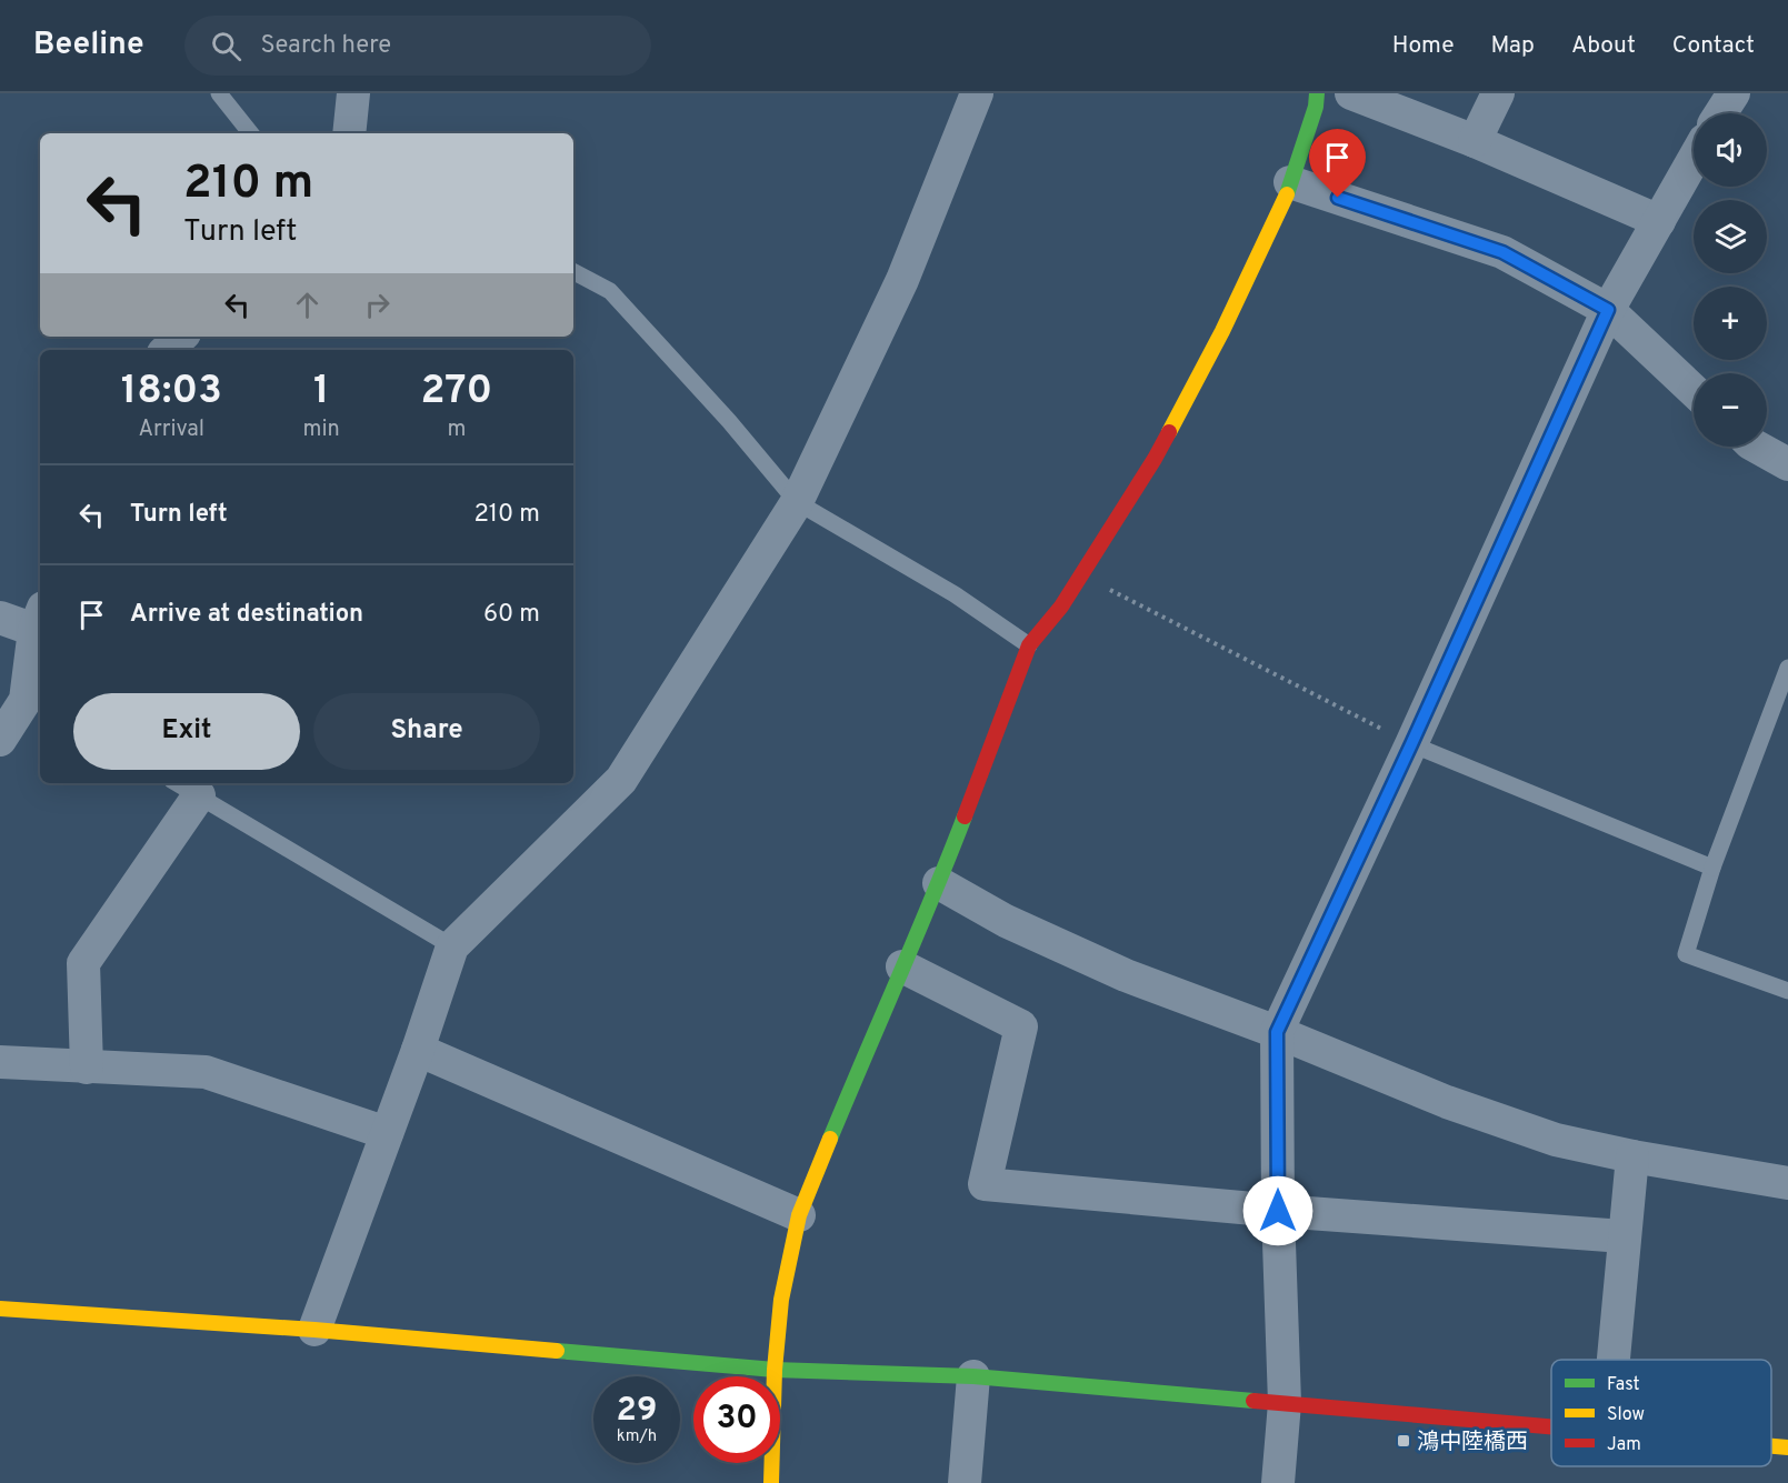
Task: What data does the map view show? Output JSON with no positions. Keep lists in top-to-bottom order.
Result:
{
  "places": {
    "transit": ["鴻中陸橋西"]
  },
  "legend": ["Fast", "Slow", "Jam"],
  "page": {
    "header": "Beeline",
    "search": "Search here",
    "nav": [
      "Home",
      "Map",
      "About",
      "Contact"
    ],
    "map_buttons": ["+", "−"],
    "turn": ["210 m", "Turn left"],
    "eta": [
      "18:03",
      "Arrival",
      "1",
      "min",
      "270",
      "m"
    ],
    "list": [
      {
        "name": "Turn left",
        "value": "210 m"
      },
      {
        "name": "Arrive at destination",
        "value": "60 m"
      }
    ],
    "buttons": ["Exit", "Share"],
    "speed": "29 km/h",
    "limit": "30"
  }
}
